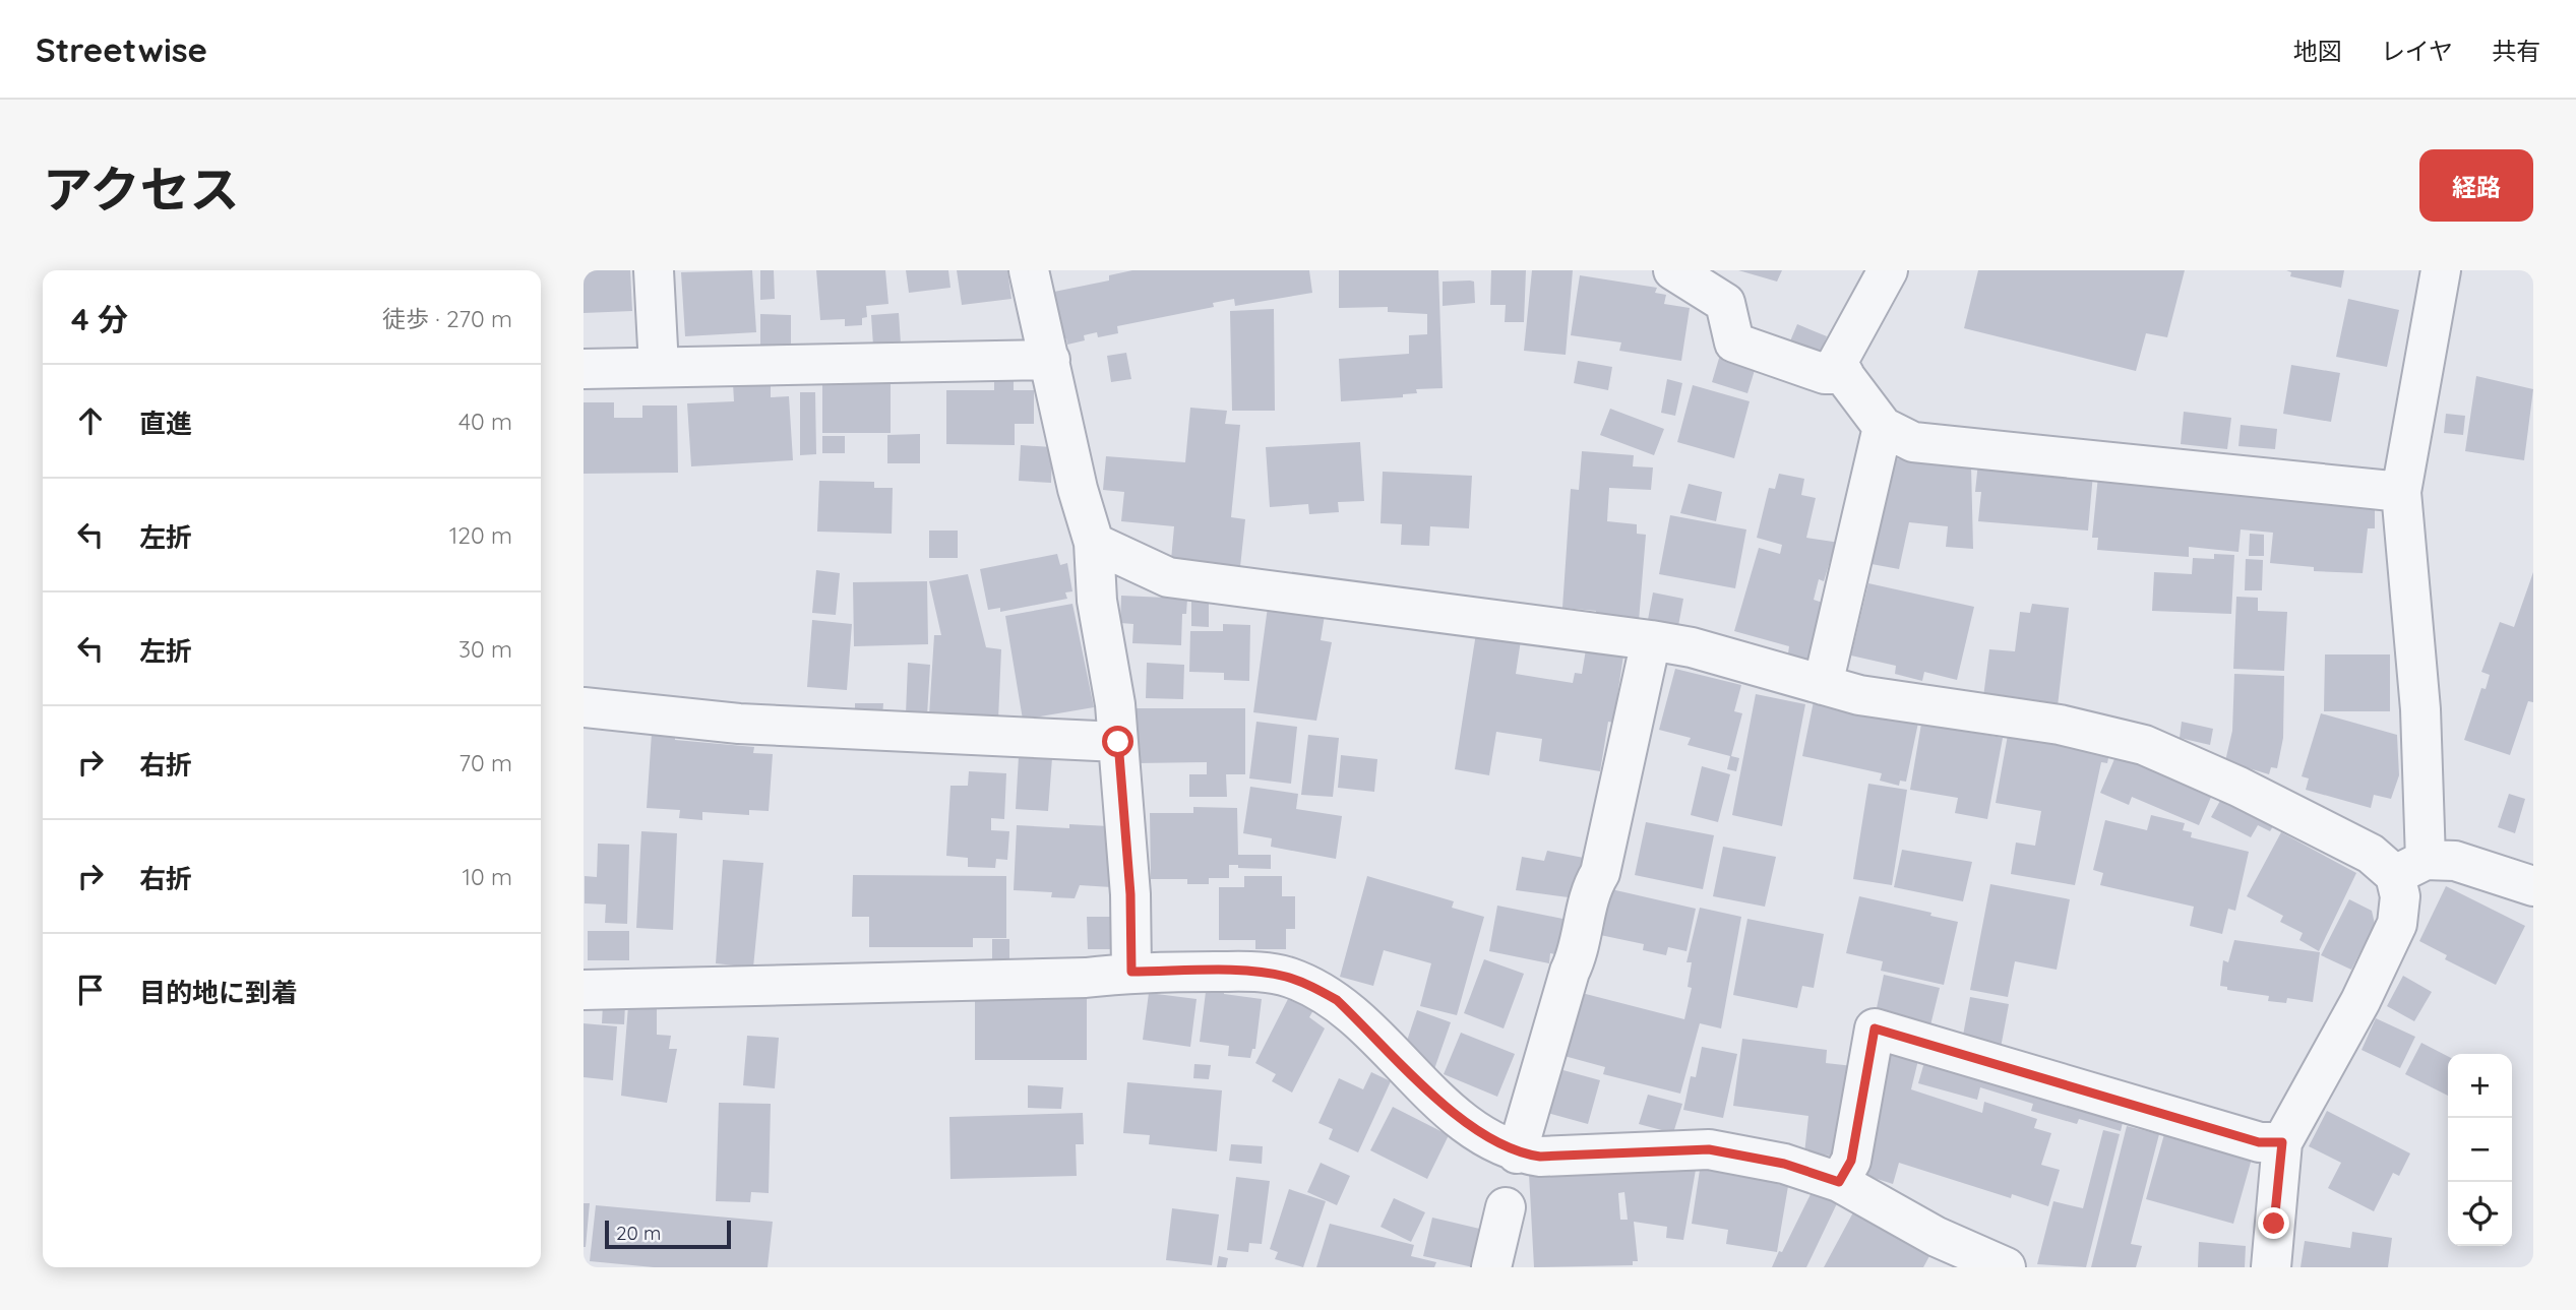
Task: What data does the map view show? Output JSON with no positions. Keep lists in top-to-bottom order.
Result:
{
  "scale_bar": "20 m",
  "page": {
    "header": "Streetwise",
    "nav": ["地図", "レイヤ", "共有"],
    "title": "アクセス",
    "buttons": "経路",
    "heading": ["4 分", "徒歩 · 270 m"],
    "list": [
      ["直進", "40 m"],
      ["左折", "120 m"],
      ["左折", "30 m"],
      ["右折", "70 m"],
      ["右折", "10 m"],
      "目的地に到着"
    ],
    "map_buttons": ["+", "−"],
    "scale": "20 m"
  }
}
